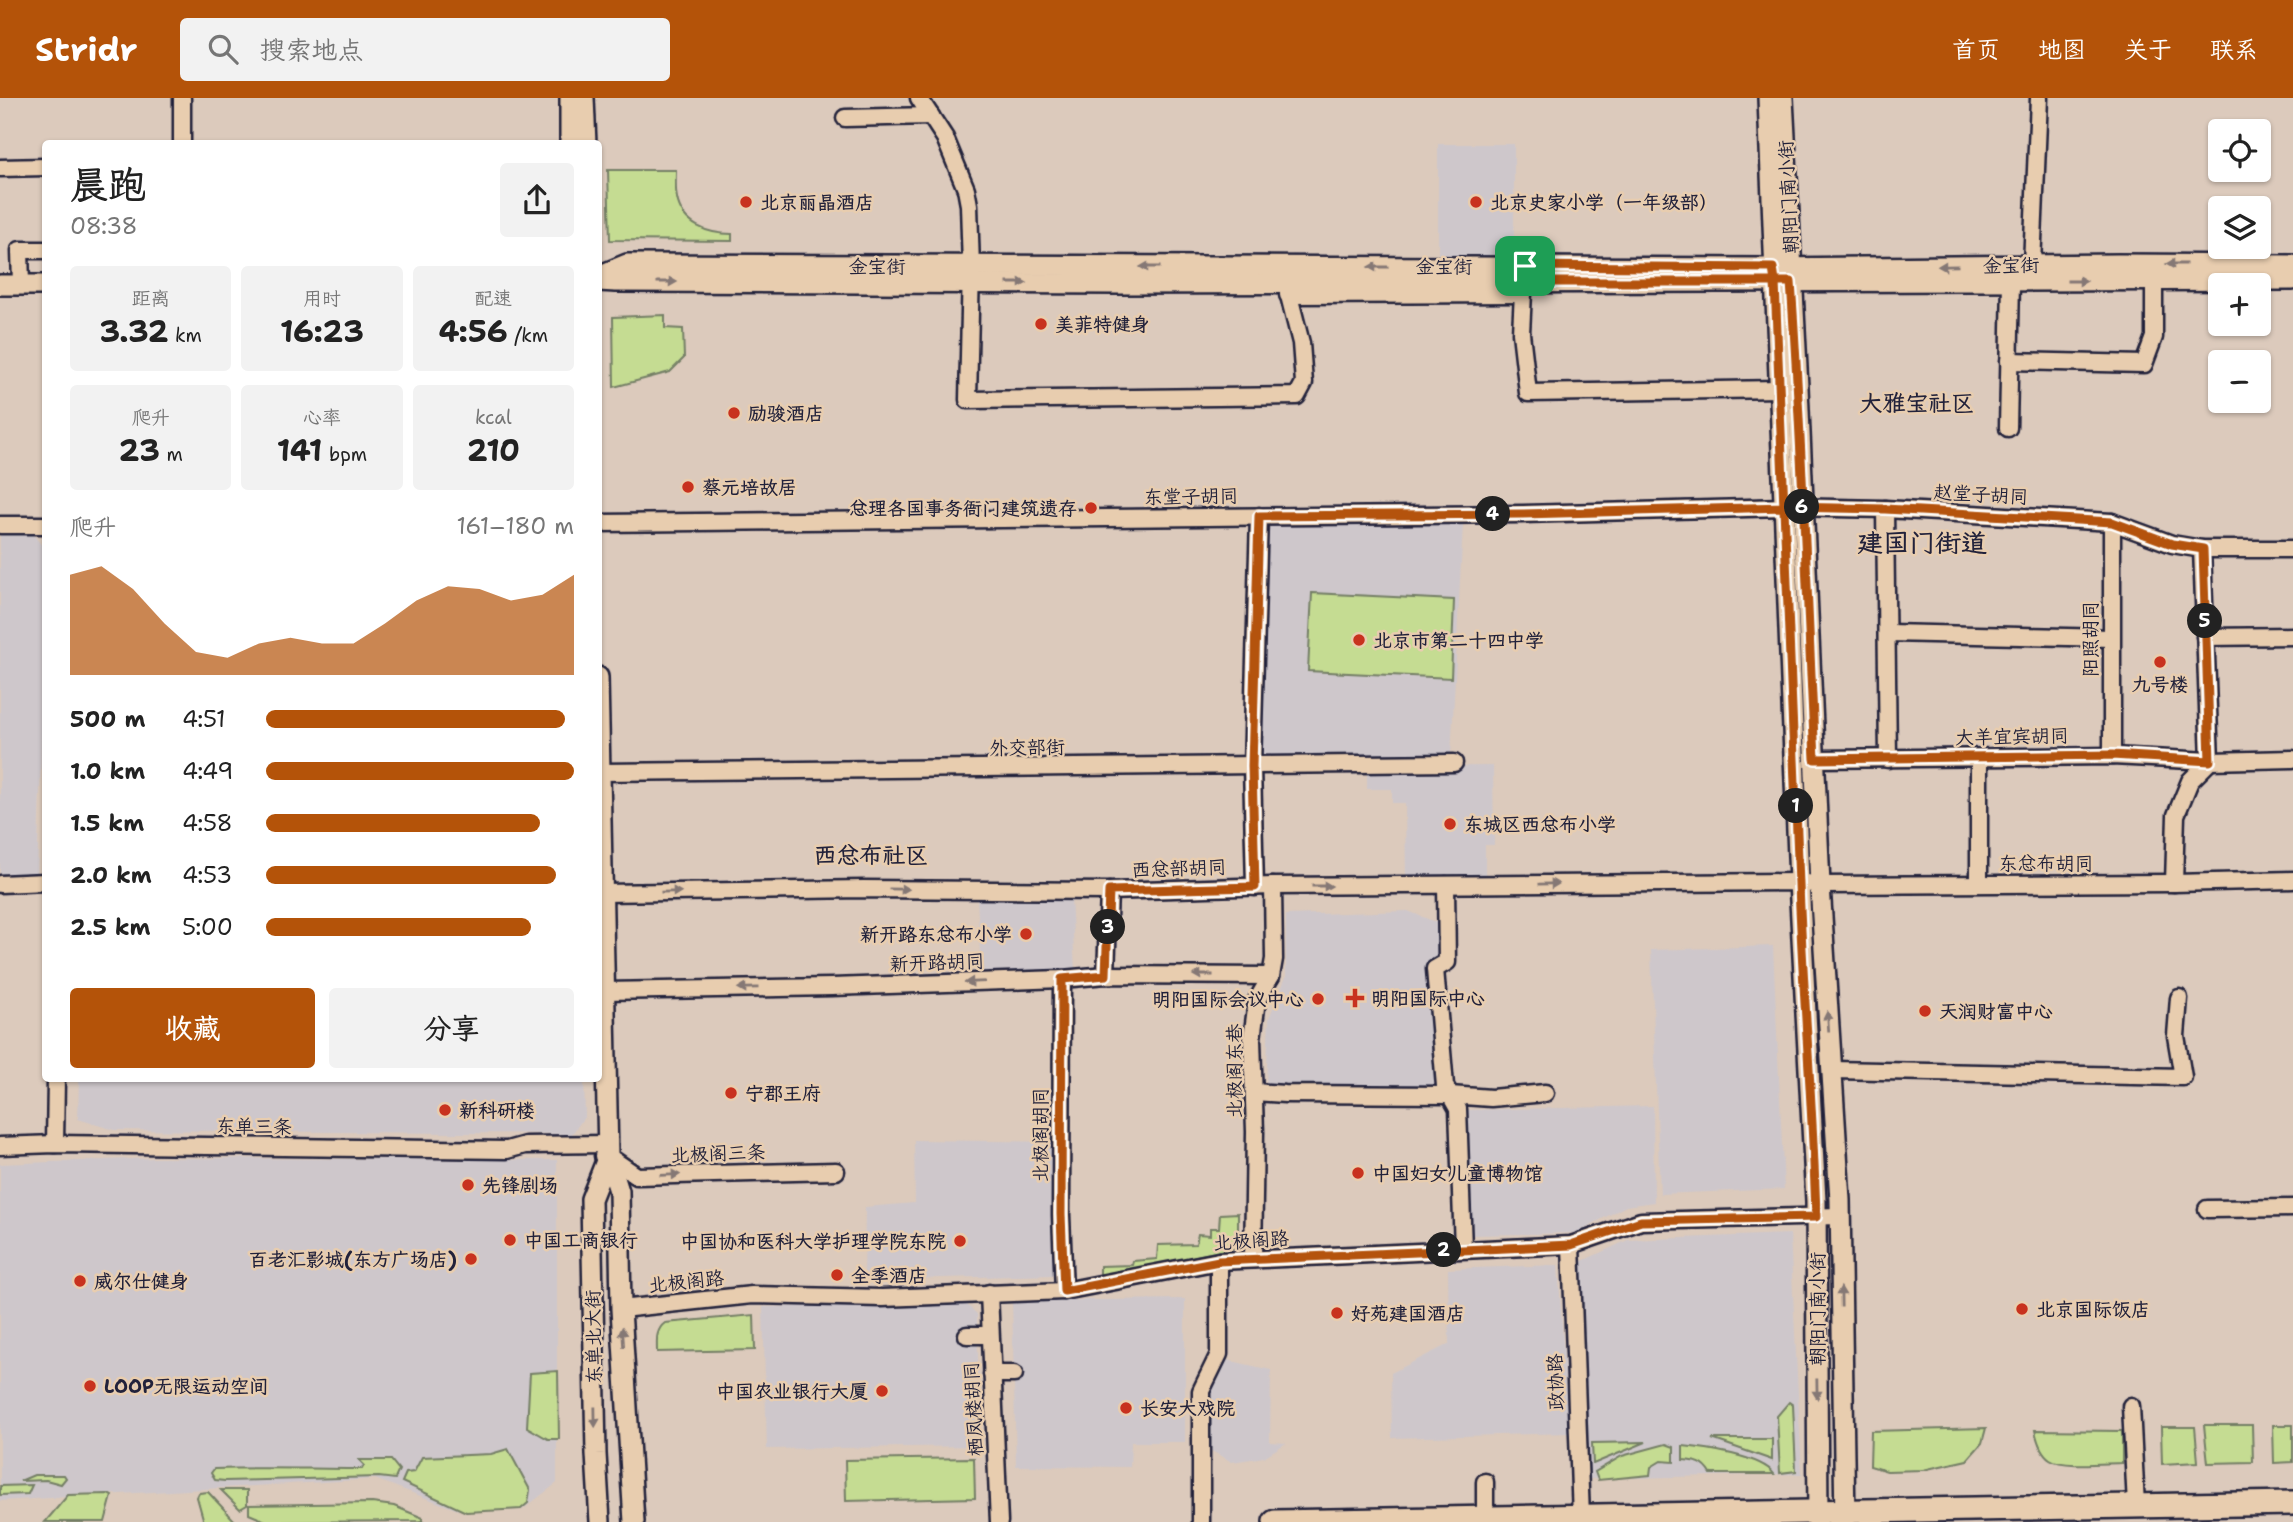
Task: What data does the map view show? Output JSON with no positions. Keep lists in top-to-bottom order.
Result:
{
  "streets": {
    "main road": ["朝阳门南小街", "金宝街", "东单北大街"],
    "street": [
      "赵堂子胡同",
      "东堂子胡同",
      "阳照胡同",
      "大羊宜宾胡同",
      "外交部街",
      "东总布胡同",
      "西总部胡同",
      "新开路胡同",
      "北极阁东巷",
      "东单三条",
      "北极阁胡同",
      "北极阁三条",
      "北极阁路",
      "政协路",
      "栖凤楼胡同"
    ]
  },
  "crossings": [
    ["朝阳门南小街", "金宝街"],
    ["朝阳门南小街", "赵堂子胡同"],
    ["朝阳门南小街", "东堂子胡同"],
    ["朝阳门南小街", "大羊宜宾胡同"],
    ["朝阳门南小街", "东总布胡同"],
    ["朝阳门南小街", "西总部胡同"],
    ["朝阳门南小街", "北极阁路"],
    ["赵堂子胡同", "东堂子胡同"],
    ["赵堂子胡同", "阳照胡同"],
    ["阳照胡同", "大羊宜宾胡同"],
    ["东总布胡同", "西总部胡同"],
    ["西总部胡同", "北极阁东巷"],
    ["西总部胡同", "东单北大街"],
    ["新开路胡同", "北极阁东巷"],
    ["新开路胡同", "北极阁胡同"],
    ["新开路胡同", "东单北大街"],
    ["北极阁东巷", "北极阁路"],
    ["东单三条", "北极阁三条"],
    ["东单三条", "东单北大街"],
    ["北极阁胡同", "北极阁路"],
    ["北极阁三条", "东单北大街"],
    ["北极阁路", "东单北大街"],
    ["北极阁路", "政协路"],
    ["北极阁路", "栖凤楼胡同"]
  ],
  "one_way": ["西总部胡同", "新开路胡同", "北极阁三条"],
  "districts": ["大雅宝社区", "建国门街道", "西总布社区"],
  "places": {
    "other": [
      "北京丽晶酒店",
      "北京史家小学（一年级部）",
      "美菲特健身",
      "励骏酒店",
      "蔡元培故居",
      "总理各国事务衙门建筑遗存",
      "北京市第二十四中学",
      "九号楼",
      "东城区西总布小学",
      "新开路东总布小学",
      "明阳国际会议中心",
      "天润财富中心",
      "宁郡王府",
      "新科研楼",
      "中国妇女儿童博物馆",
      "先锋剧场",
      "中国工商银行",
      "中国协和医科大学护理学院东院",
      "百老汇影城(东方广场店)",
      "全季酒店",
      "威尔仕健身",
      "北京国际饭店",
      "好苑建国酒店",
      "LOOP无限运动空间",
      "中国农业银行大厦",
      "长安大戏院"
    ],
    "health": ["明阳国际中心"]
  },
  "page": {
    "header": "Stridr",
    "search": "搜索地点",
    "nav": [
      "首页",
      "地图",
      "关于",
      "联系"
    ],
    "map_buttons": ["+", "−"],
    "heading": ["晨跑", "08:38"],
    "stats": [
      ["距离", "3.32 km"],
      ["用时", "16:23"],
      ["配速", "4:56 /km"],
      ["爬升", "23 m"],
      ["心率", "141 bpm"],
      ["kcal", "210"]
    ],
    "pins": [
      "6",
      "4",
      "5",
      "1",
      "3",
      "2"
    ],
    "chart": ["爬升", "161–180 m"],
    "list": [
      {
        "name": "500 m",
        "note": "4:51"
      },
      {
        "name": "1.0 km",
        "note": "4:49"
      },
      {
        "name": "1.5 km",
        "note": "4:58"
      },
      {
        "name": "2.0 km",
        "note": "4:53"
      },
      {
        "name": "2.5 km",
        "note": "5:00"
      }
    ],
    "buttons": ["收藏", "分享"]
  }
}
